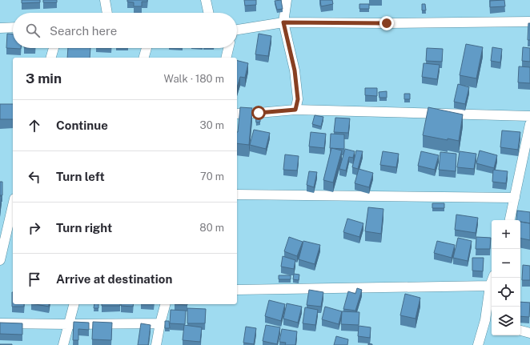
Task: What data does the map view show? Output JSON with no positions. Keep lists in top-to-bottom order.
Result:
{
  "page": {
    "search": "Search here",
    "heading": ["3 min", "Walk · 180 m"],
    "list": [
      ["Continue", "30 m"],
      ["Turn left", "70 m"],
      ["Turn right", "80 m"],
      "Arrive at destination"
    ],
    "map_buttons": ["+", "−"]
  }
}
